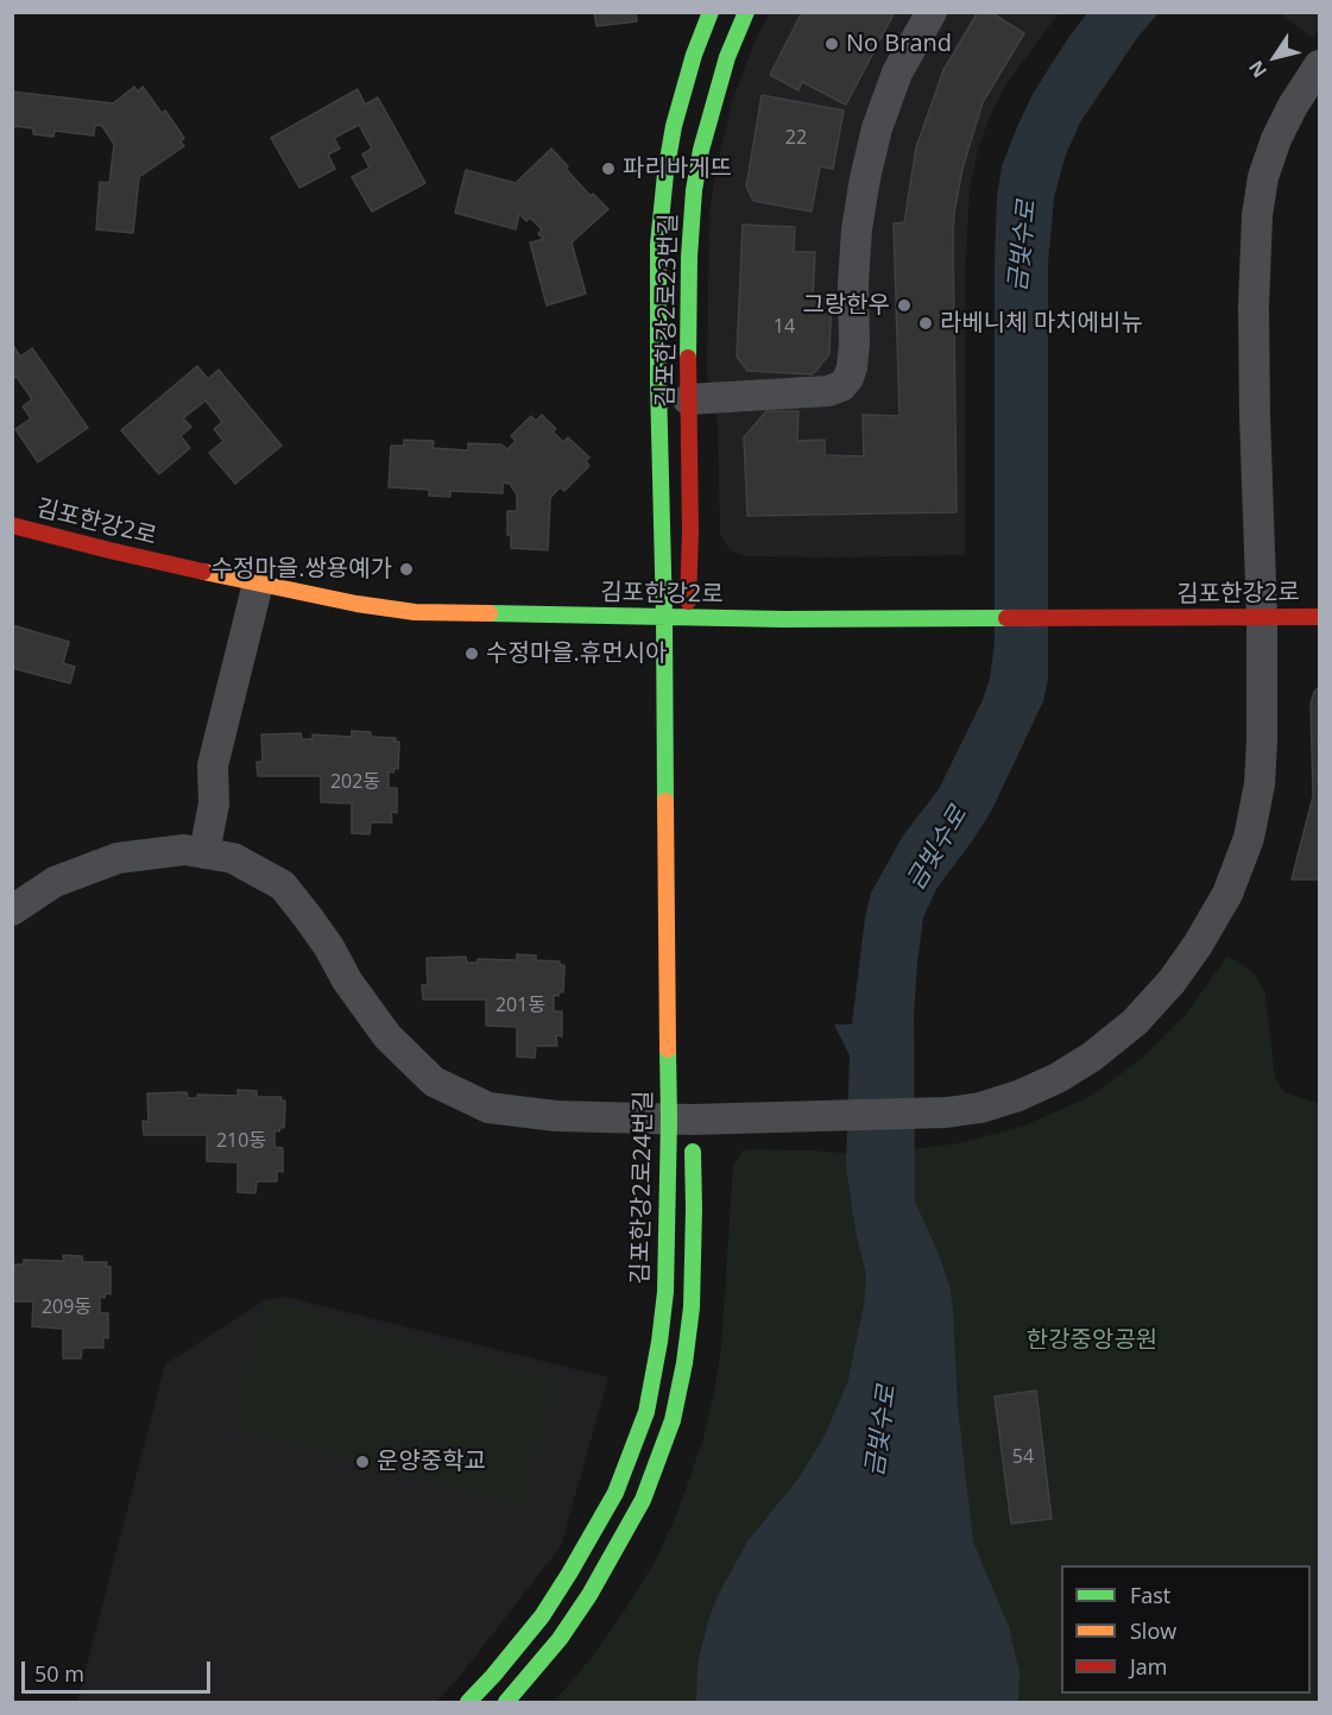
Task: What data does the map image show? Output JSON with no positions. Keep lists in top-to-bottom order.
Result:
{
  "streets": {
    "street": ["김포한강2로23번길", "김포한강2로", "김포한강2로24번길"]
  },
  "crossings": [
    ["김포한강2로23번길", "김포한강2로"],
    ["김포한강2로23번길", "김포한강2로24번길"],
    ["김포한강2로", "김포한강2로24번길"]
  ],
  "water": ["금빛수로"],
  "parks": ["한강중앙공원"],
  "places": [
    "No Brand",
    "파리바게뜨",
    "그랑한우",
    "라베니체 마치에비뉴",
    "수정마을.쌍용예가",
    "수정마을.휴먼시아",
    "운양중학교"
  ],
  "house_numbers": [
    "22",
    "14",
    "202동",
    "201동",
    "210동",
    "209동",
    "54"
  ],
  "legend": ["Fast", "Slow", "Jam"],
  "scale_bar": "50 m",
  "north": "bottom left"
}
